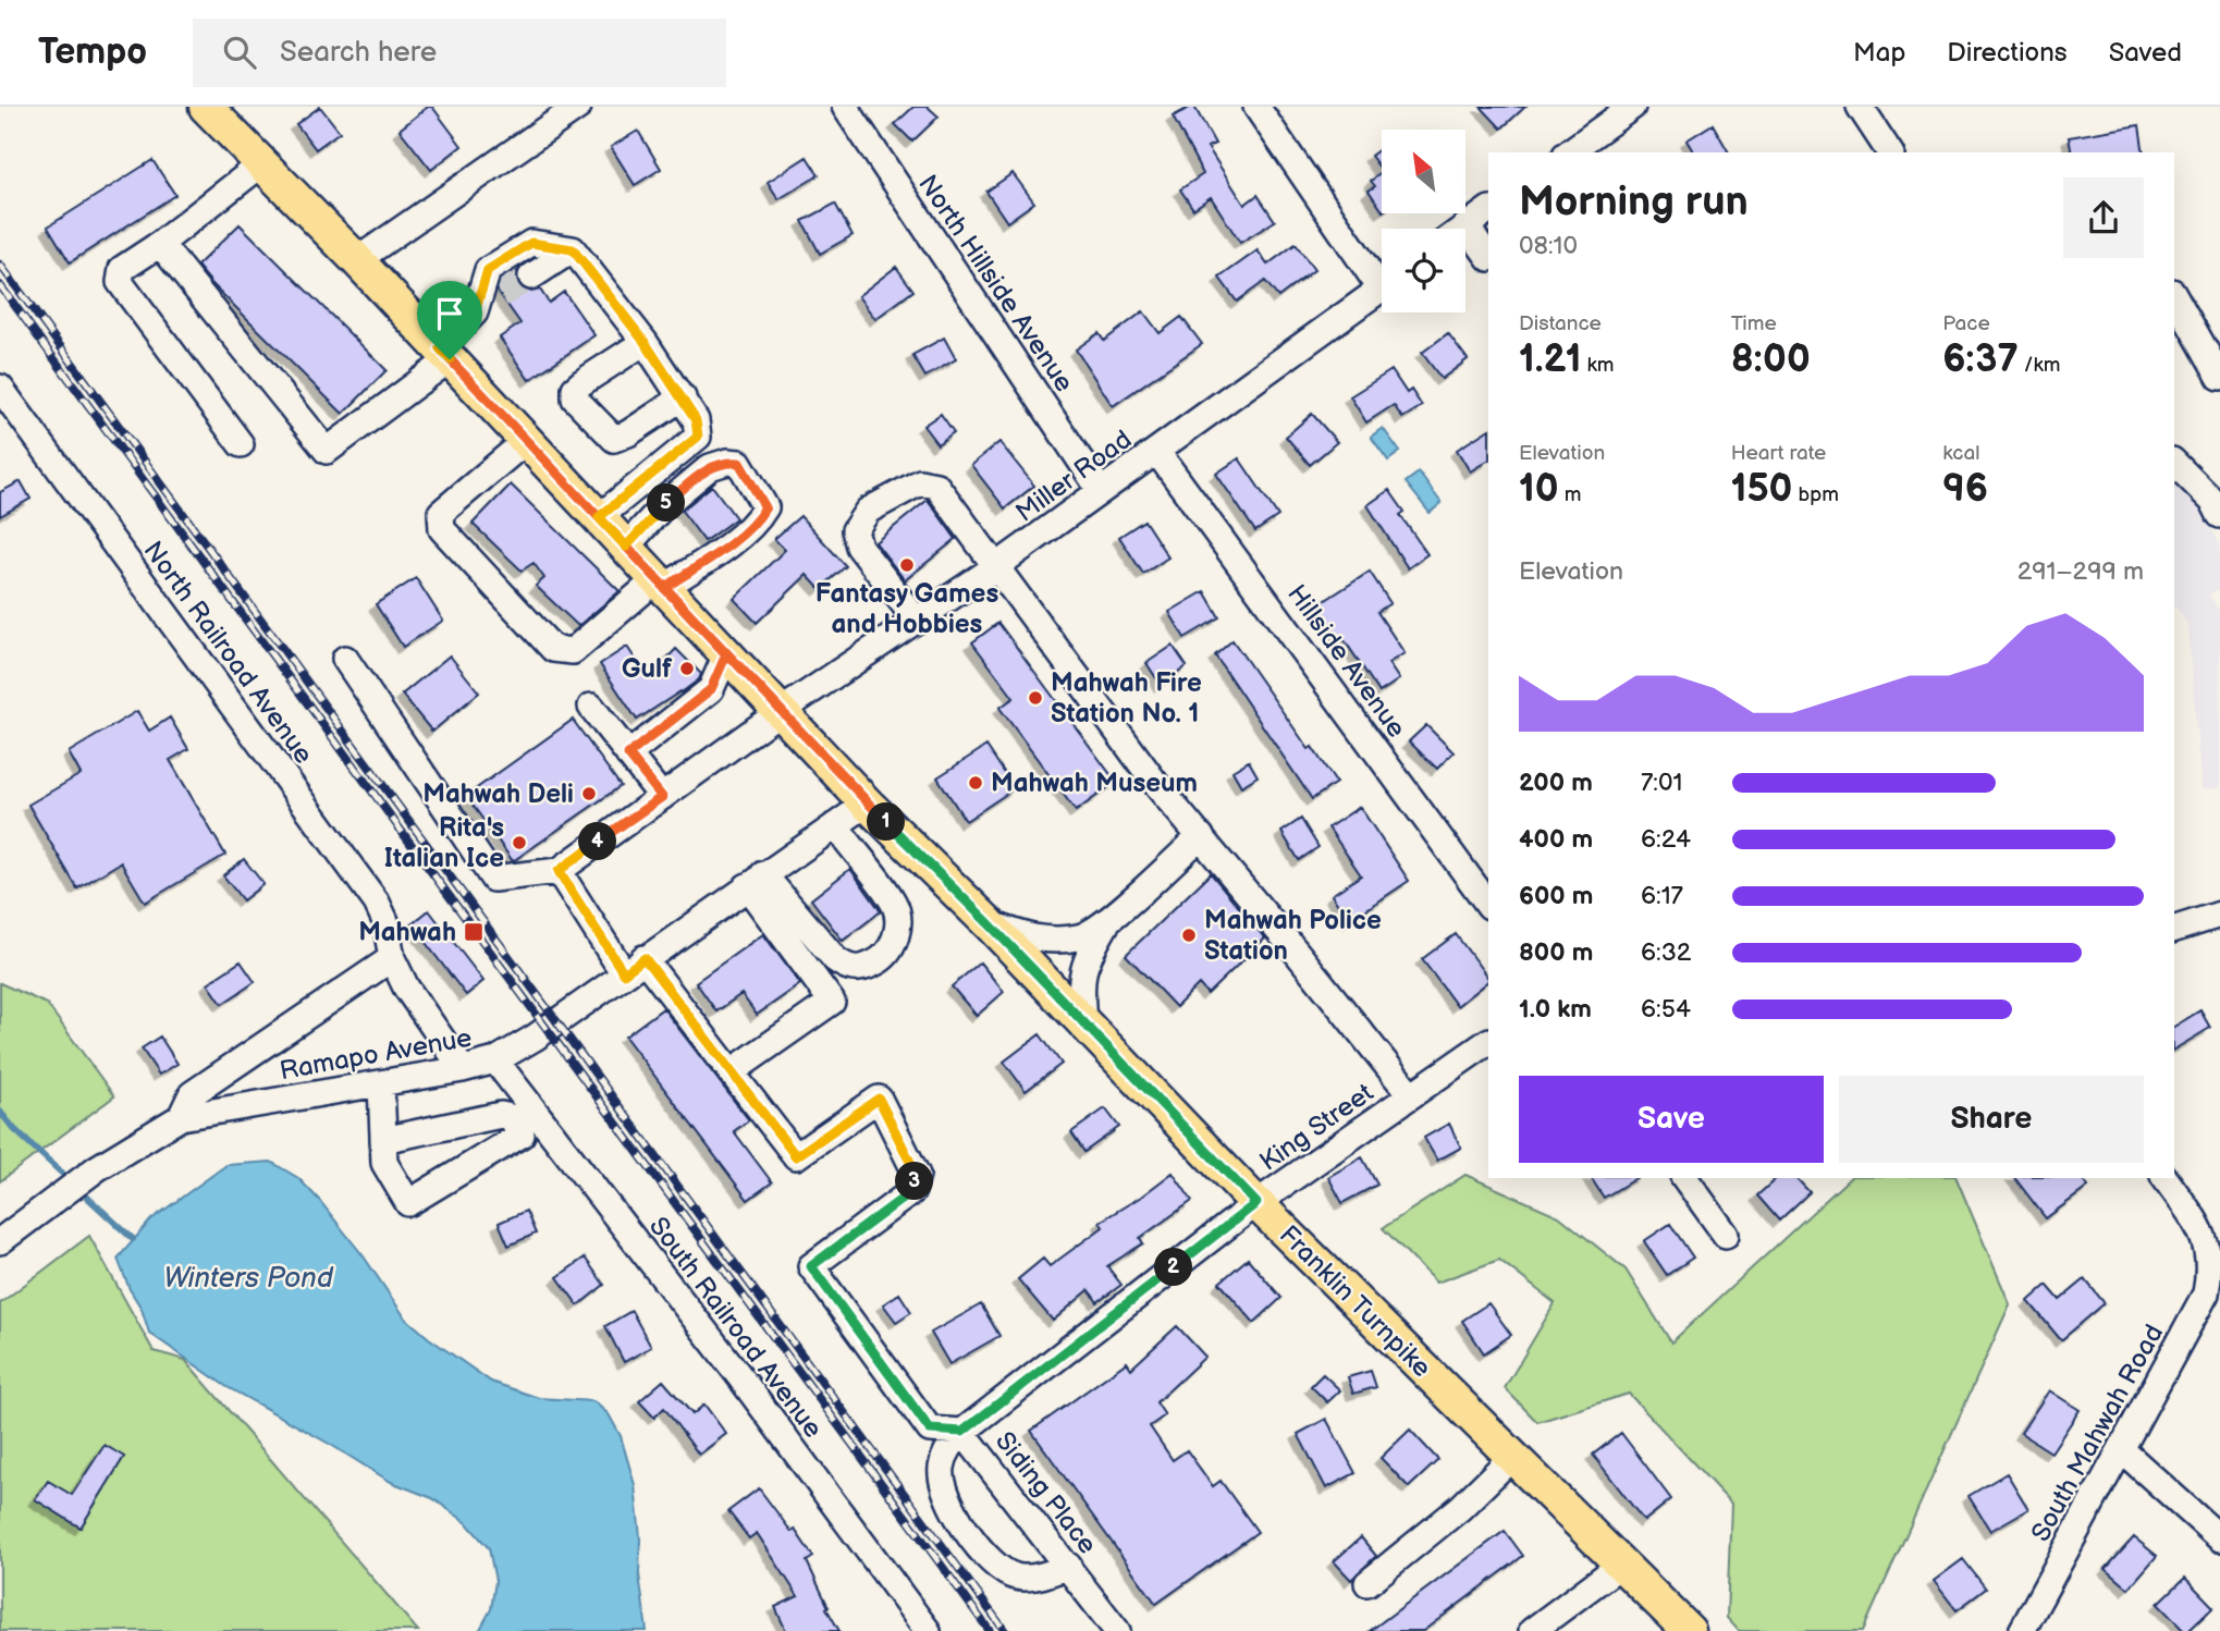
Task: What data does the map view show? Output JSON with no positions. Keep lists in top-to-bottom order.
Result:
{
  "streets": {
    "main road": ["Franklin Turnpike"],
    "street": [
      "North Hillside Avenue",
      "Miller Road",
      "North Railroad Avenue",
      "Hillside Avenue",
      "Ramapo Avenue",
      "King Street",
      "South Railroad Avenue",
      "South Mahwah Road",
      "Siding Place"
    ]
  },
  "crossings": [
    ["North Hillside Avenue", "Miller Road"],
    ["Miller Road", "Hillside Avenue"],
    ["Miller Road", "Franklin Turnpike"],
    ["Ramapo Avenue", "Franklin Turnpike"],
    ["Ramapo Avenue", "South Railroad Avenue"],
    ["King Street", "Franklin Turnpike"],
    ["King Street", "Siding Place"]
  ],
  "water": ["Winters Pond"],
  "places": {
    "other": [
      "Fantasy Games and Hobbies",
      "Gulf",
      "Mahwah Fire Station No. 1",
      "Mahwah Museum",
      "Mahwah Deli",
      "Rita's Italian Ice",
      "Mahwah Police Station"
    ],
    "transit": ["Mahwah"]
  },
  "north": "top left",
  "page": {
    "header": "Tempo",
    "search": "Search here",
    "nav": ["Map", "Directions", "Saved"],
    "heading": ["Morning run", "08:10"],
    "stats": [
      ["Distance", "1.21 km"],
      ["Time", "8:00"],
      ["Pace", "6:37 /km"],
      ["Elevation", "10 m"],
      ["Heart rate", "150 bpm"],
      ["kcal", "96"]
    ],
    "pins": [
      "5",
      "1",
      "4",
      "3",
      "2"
    ],
    "chart": ["Elevation", "291–299 m"],
    "list": [
      {
        "name": "200 m",
        "note": "7:01"
      },
      {
        "name": "400 m",
        "note": "6:24"
      },
      {
        "name": "600 m",
        "note": "6:17"
      },
      {
        "name": "800 m",
        "note": "6:32"
      },
      {
        "name": "1.0 km",
        "note": "6:54"
      }
    ],
    "buttons": ["Save", "Share"]
  }
}
